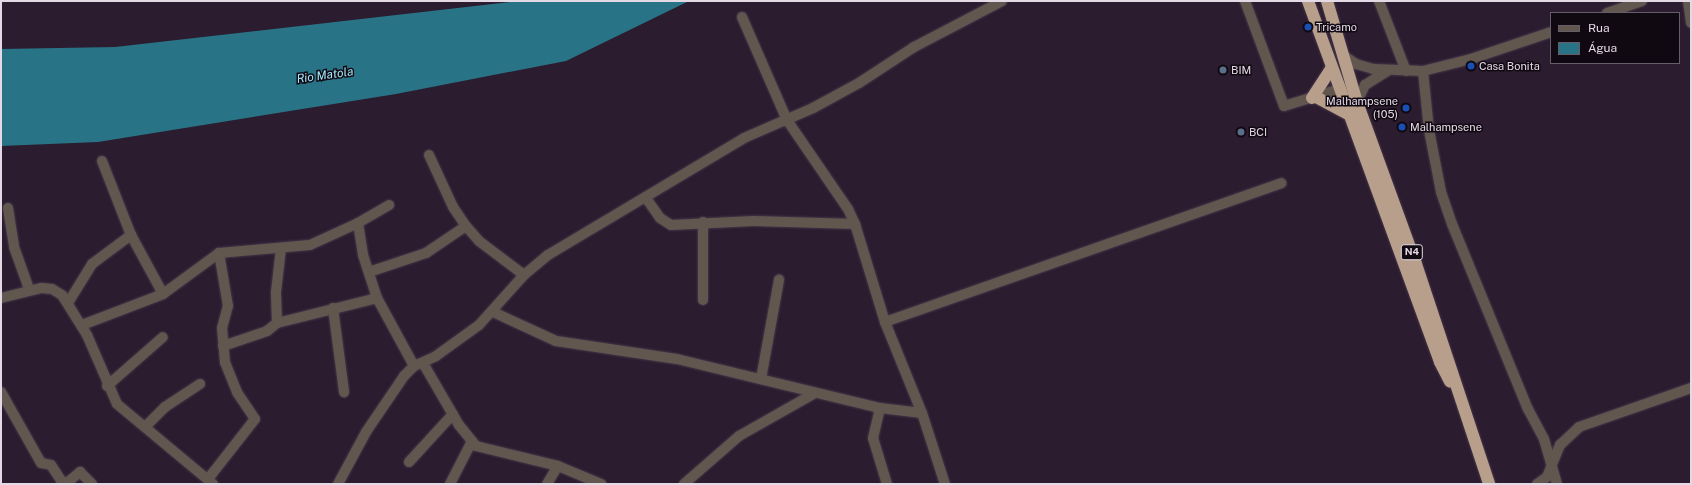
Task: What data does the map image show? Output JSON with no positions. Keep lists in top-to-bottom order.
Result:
{
  "streets": {
    "highway": ["N4"]
  },
  "water": ["Rio Matola"],
  "places": [
    "Tricamo",
    "Casa Bonita",
    "BIM",
    "Malhampsene (105)",
    "Malhampsene",
    "BCI"
  ],
  "legend": ["Rua", "Água"]
}
